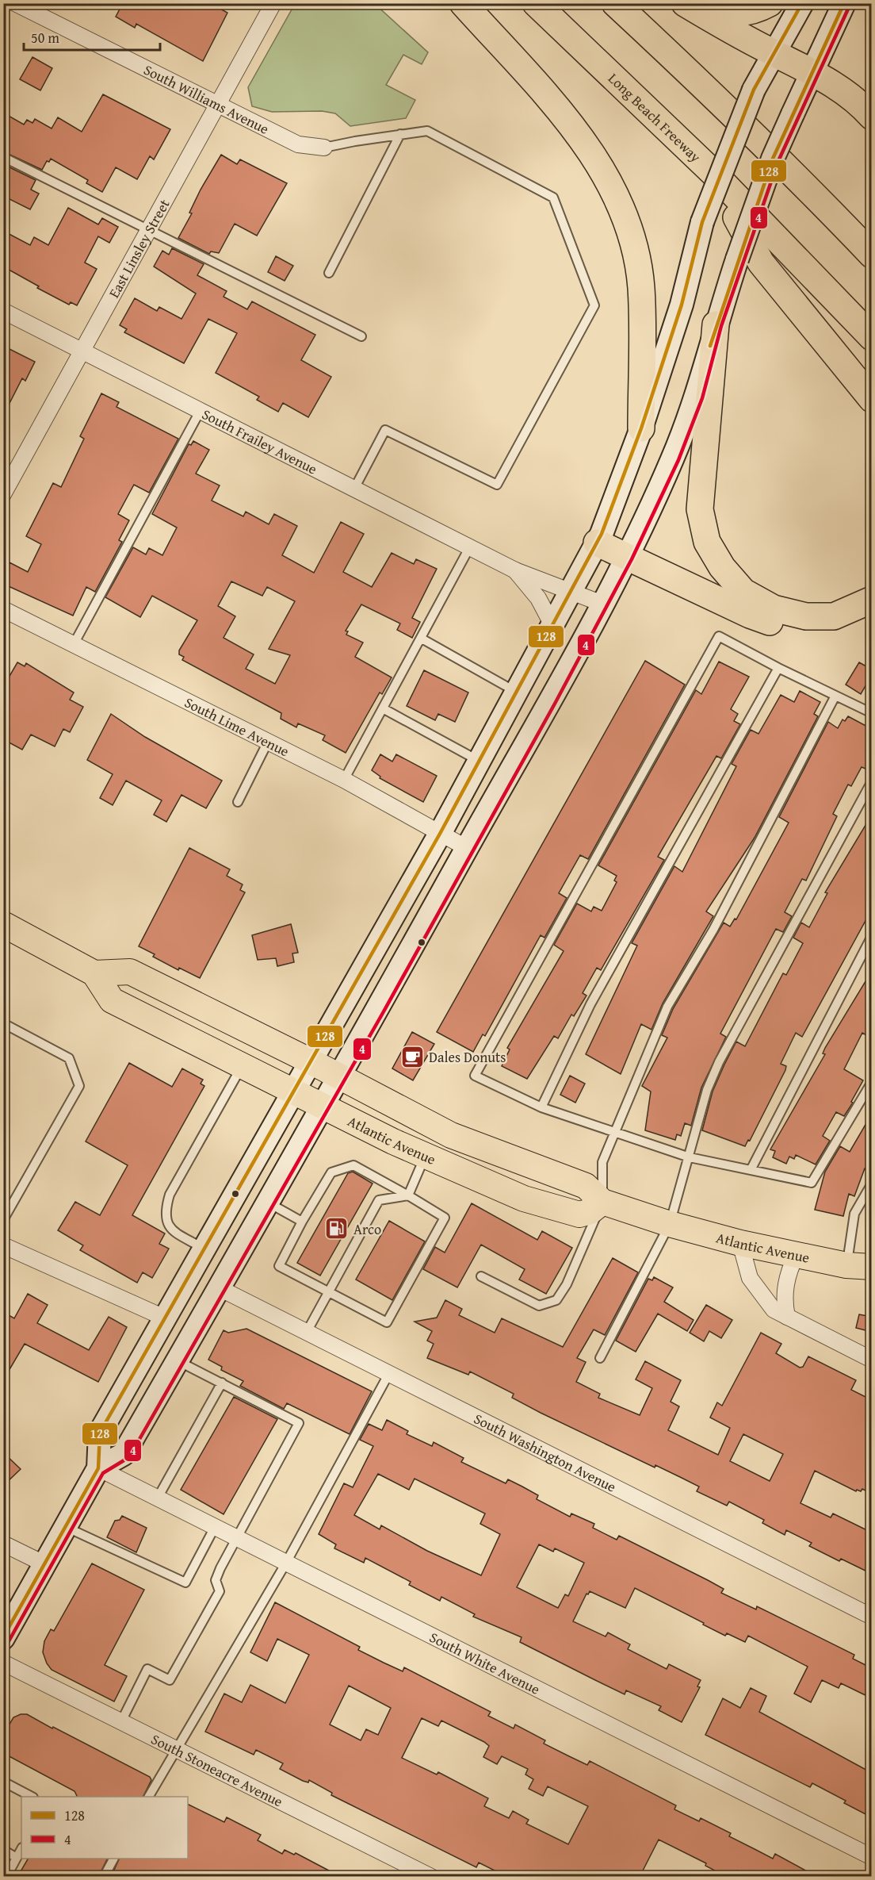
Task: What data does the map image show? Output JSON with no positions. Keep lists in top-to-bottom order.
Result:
{
  "streets": {
    "highway": ["Long Beach Freeway"],
    "main road": ["Atlantic Avenue"],
    "street": [
      "South Williams Avenue",
      "East Linsley Street",
      "South Frailey Avenue",
      "South Lime Avenue",
      "South Washington Avenue",
      "South White Avenue",
      "South Stoneacre Avenue"
    ]
  },
  "crossings": [
    ["South Williams Avenue", "East Linsley Street"],
    ["East Linsley Street", "South Frailey Avenue"]
  ],
  "places": {
    "cafe": ["Dales Donuts"],
    "fuel station": ["Arco"]
  },
  "lines": ["transit line 128", "transit line 4"],
  "legend": ["128", "4"],
  "scale_bar": "50 m"
}
